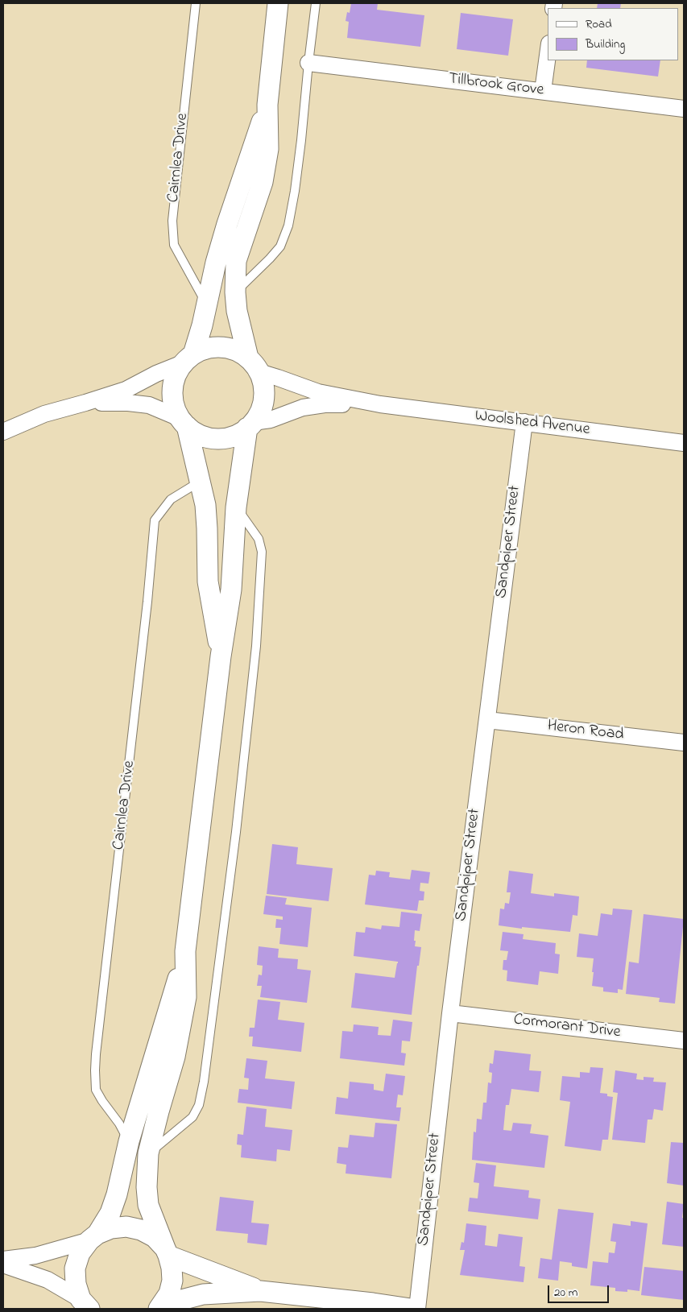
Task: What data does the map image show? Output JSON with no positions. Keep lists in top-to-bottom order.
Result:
{
  "streets": {
    "street": [
      "Tillbrook Grove",
      "Woolshed Avenue",
      "Sandpiper Street",
      "Heron Road",
      "Cormorant Drive"
    ],
    "lane": ["Cairnlea Drive"]
  },
  "crossings": [
    ["Woolshed Avenue", "Sandpiper Street"],
    ["Sandpiper Street", "Heron Road"],
    ["Sandpiper Street", "Cormorant Drive"]
  ],
  "legend": ["Road", "Building"],
  "scale_bar": "20 m"
}
